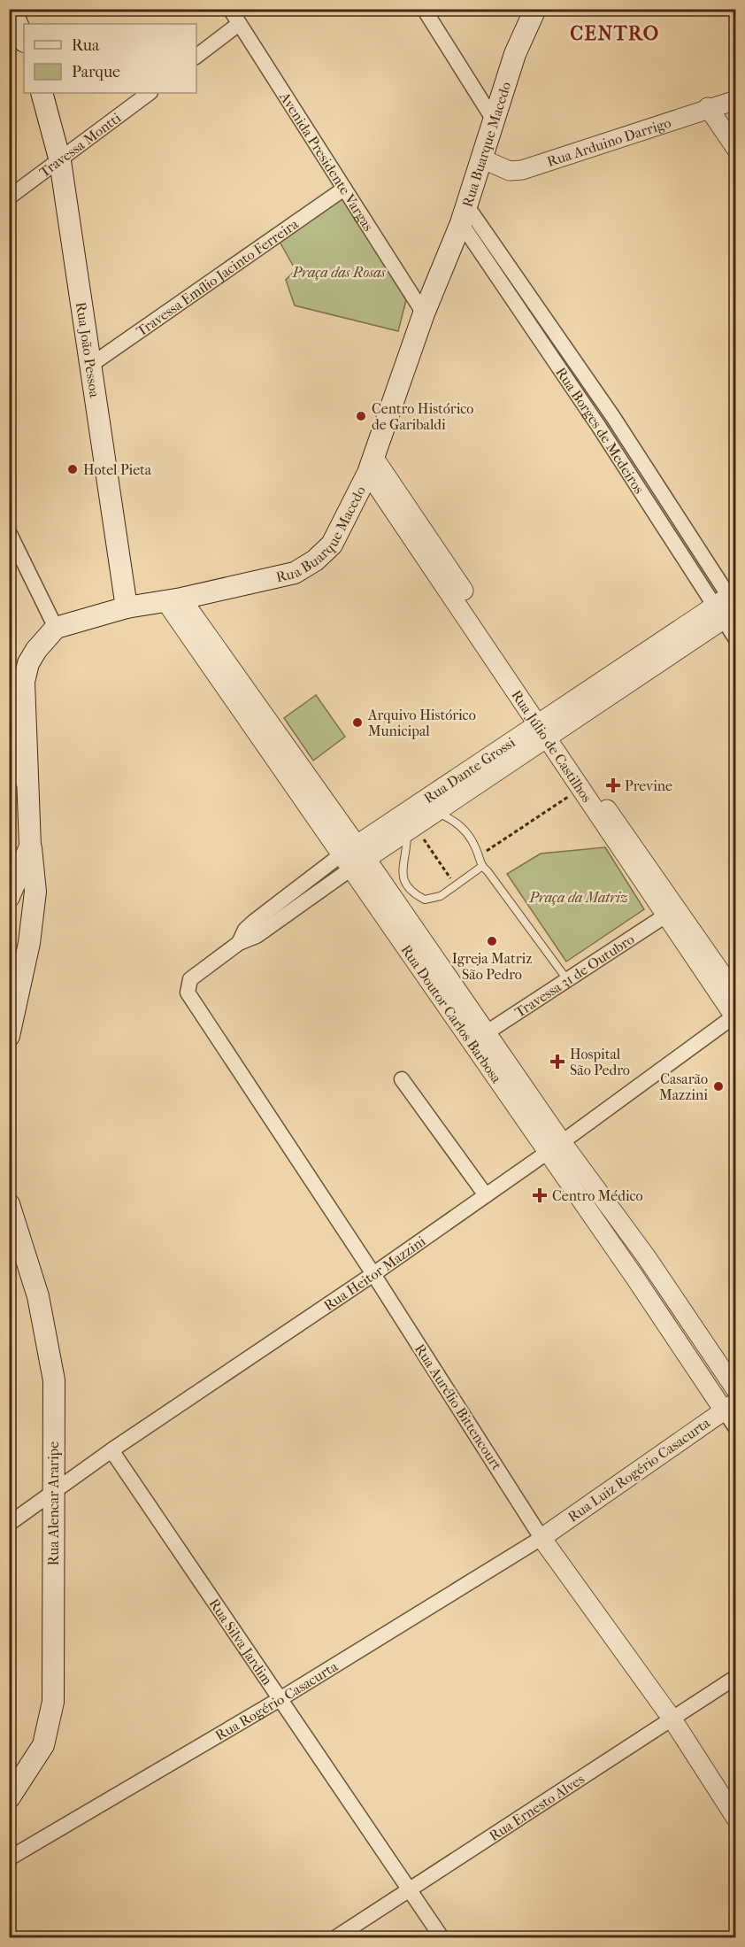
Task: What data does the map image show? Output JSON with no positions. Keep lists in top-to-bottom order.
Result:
{
  "streets": {
    "main road": ["Rua Buarque Macedo", "Rua João Pessoa", "Rua Alencar Araripe"],
    "street": [
      "Rua Arduino Darrigo",
      "Travessa Montti",
      "Avenida Presidente Vargas",
      "Travessa Emílio Jacinto Ferreira",
      "Rua Borges de Medeiros",
      "Rua Júlio de Castilhos",
      "Rua Dante Grossi",
      "Travessa 31 de Outubro",
      "Rua Doutor Carlos Barbosa",
      "Rua Heitor Mazzini",
      "Rua Aurélio Bittencourt",
      "Rua Luiz Rogério Casacurta",
      "Rua Silva Jardim",
      "Rua Rogério Casacurta",
      "Rua Ernesto Alves"
    ]
  },
  "crossings": [
    ["Rua Arduino Darrigo", "Rua Buarque Macedo"],
    ["Rua Buarque Macedo", "Avenida Presidente Vargas"],
    ["Rua Buarque Macedo", "Rua João Pessoa"],
    ["Rua Buarque Macedo", "Rua Borges de Medeiros"],
    ["Rua Buarque Macedo", "Rua Júlio de Castilhos"],
    ["Rua Buarque Macedo", "Rua Doutor Carlos Barbosa"],
    ["Travessa Montti", "Rua João Pessoa"],
    ["Avenida Presidente Vargas", "Travessa Emílio Jacinto Ferreira"],
    ["Travessa Emílio Jacinto Ferreira", "Rua João Pessoa"],
    ["Rua Borges de Medeiros", "Rua Dante Grossi"],
    ["Rua Júlio de Castilhos", "Rua Dante Grossi"],
    ["Rua Júlio de Castilhos", "Travessa 31 de Outubro"],
    ["Rua Júlio de Castilhos", "Rua Heitor Mazzini"],
    ["Rua Dante Grossi", "Rua Doutor Carlos Barbosa"],
    ["Rua Dante Grossi", "Rua Aurélio Bittencourt"],
    ["Travessa 31 de Outubro", "Rua Doutor Carlos Barbosa"],
    ["Rua Doutor Carlos Barbosa", "Rua Heitor Mazzini"],
    ["Rua Doutor Carlos Barbosa", "Rua Luiz Rogério Casacurta"],
    ["Rua Heitor Mazzini", "Rua Aurélio Bittencourt"],
    ["Rua Heitor Mazzini", "Rua Alencar Araripe"],
    ["Rua Heitor Mazzini", "Rua Silva Jardim"],
    ["Rua Aurélio Bittencourt", "Rua Luiz Rogério Casacurta"],
    ["Rua Aurélio Bittencourt", "Rua Rogério Casacurta"],
    ["Rua Aurélio Bittencourt", "Rua Ernesto Alves"],
    ["Rua Luiz Rogério Casacurta", "Rua Rogério Casacurta"],
    ["Rua Silva Jardim", "Rua Rogério Casacurta"],
    ["Rua Silva Jardim", "Rua Ernesto Alves"]
  ],
  "districts": ["CENTRO"],
  "parks": ["Praça das Rosas", "Praça da Matriz"],
  "places": {
    "other": [
      "Centro Histórico de Garibaldi",
      "Hotel Pieta",
      "Arquivo Histórico Municipal",
      "Igreja Matriz São Pedro",
      "Casarão Mazzini"
    ],
    "health": ["Previne", "Hospital São Pedro", "Centro Médico"]
  },
  "legend": ["Rua", "Parque"]
}
